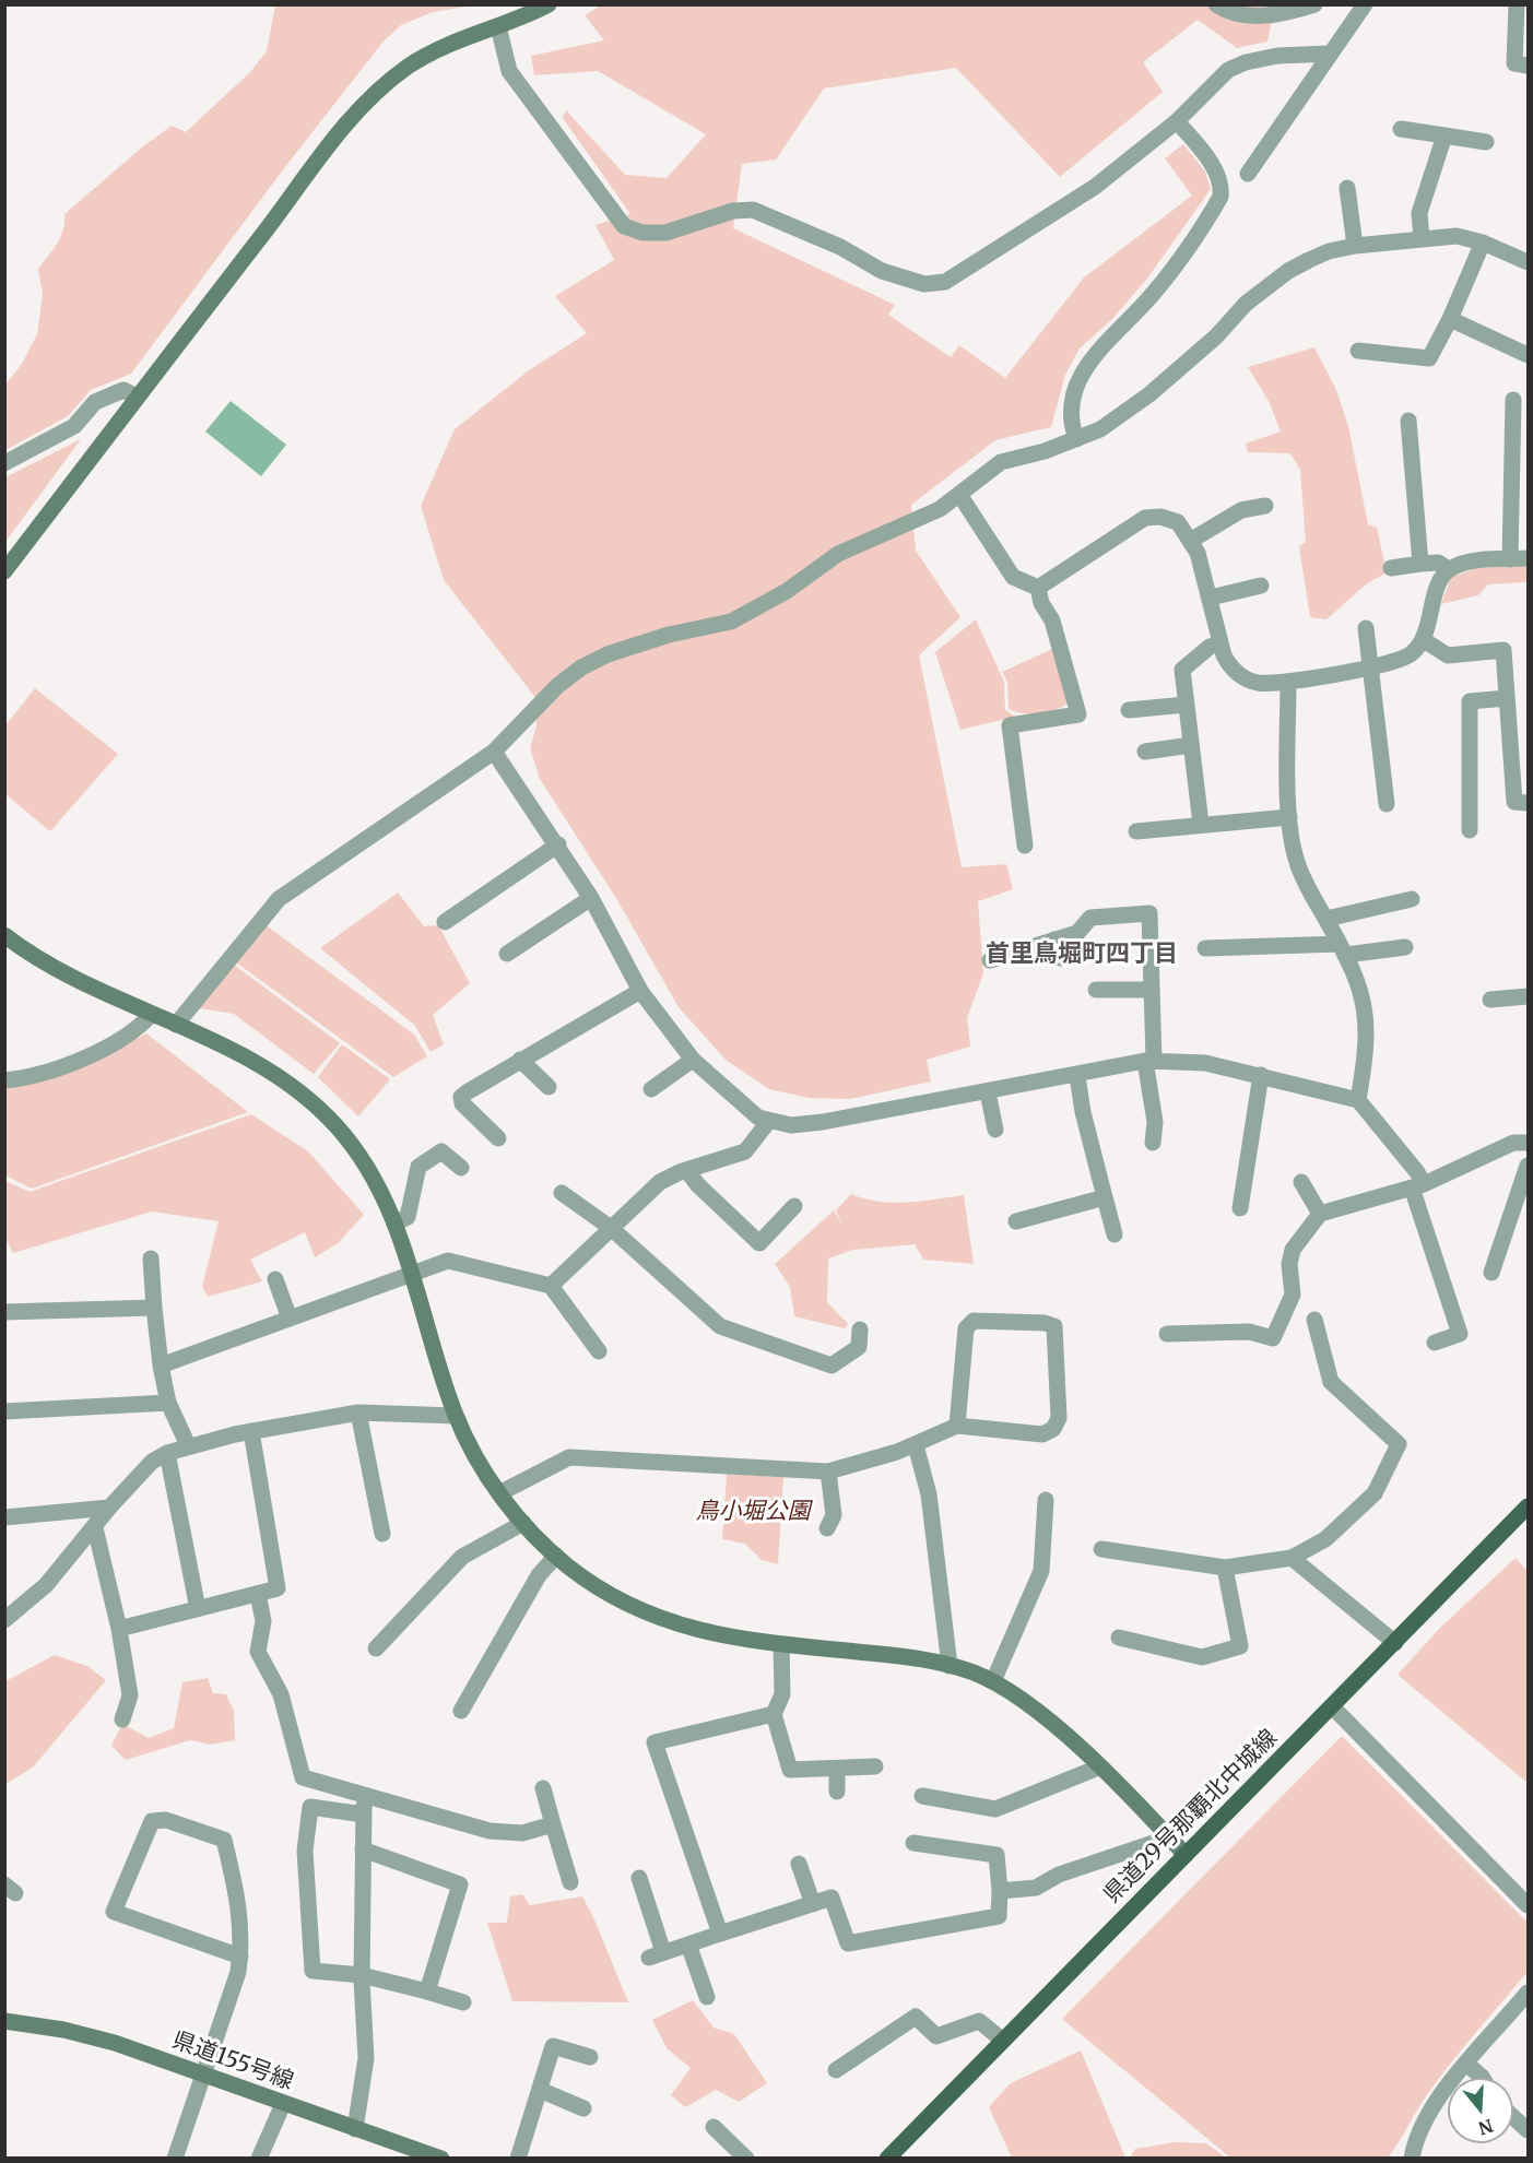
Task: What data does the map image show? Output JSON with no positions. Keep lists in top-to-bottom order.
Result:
{
  "streets": {
    "main road": ["県道29号那覇北中城線"],
    "street": ["県道155号線"]
  },
  "districts": ["首里鳥堀町四丁目"],
  "parks": ["鳥小堀公園"],
  "north": "bottom"
}
